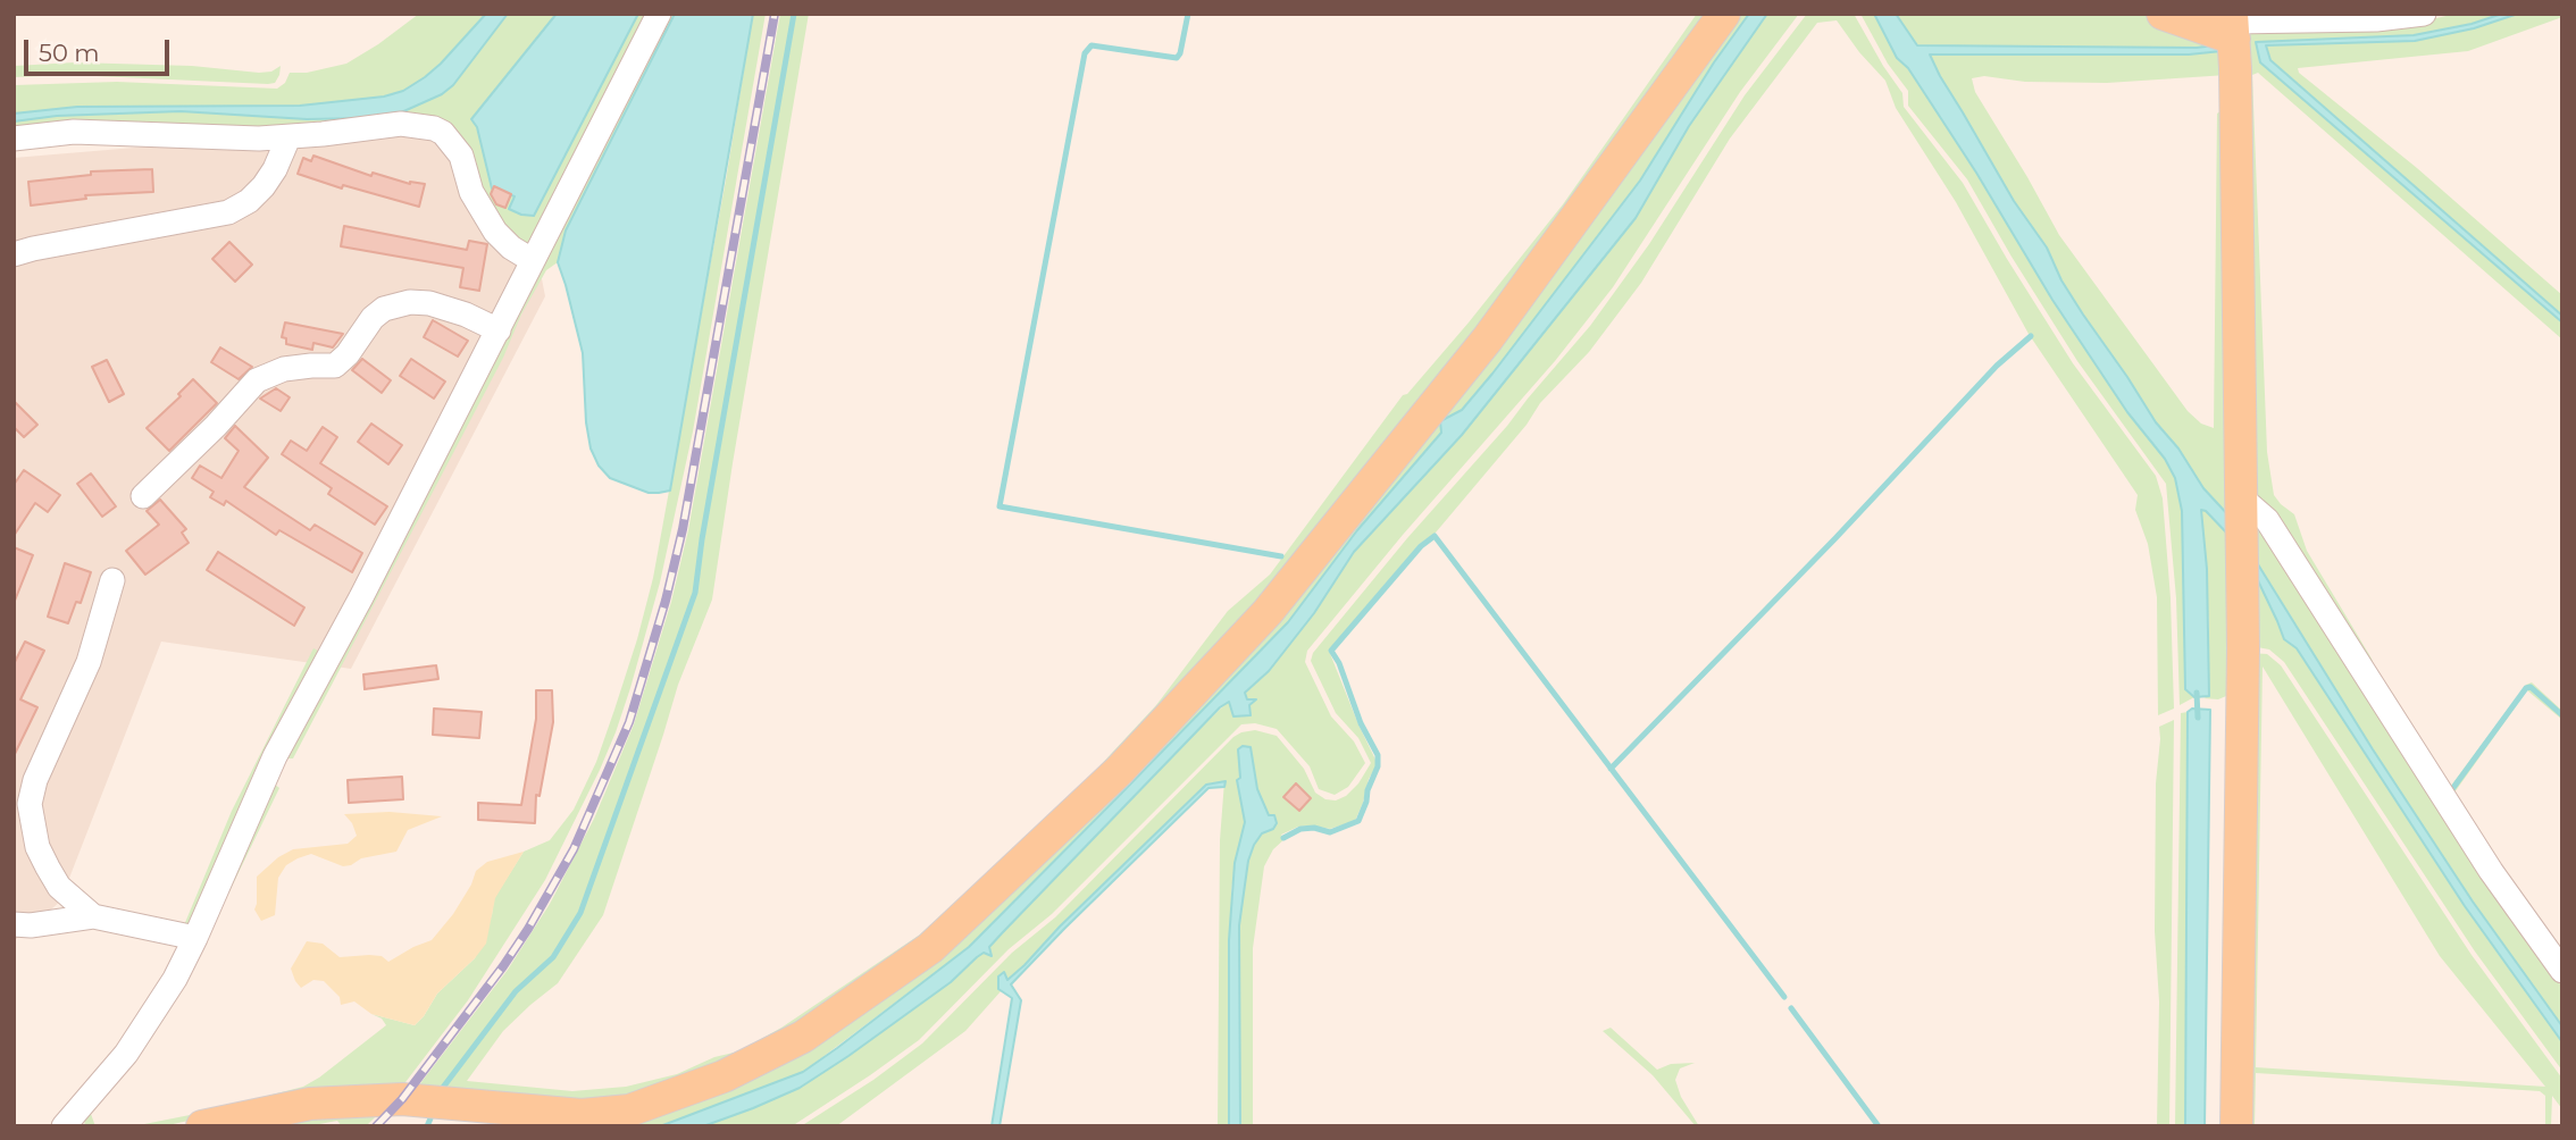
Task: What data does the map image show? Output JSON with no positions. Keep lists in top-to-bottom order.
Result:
{
  "scale_bar": "50 m"
}
